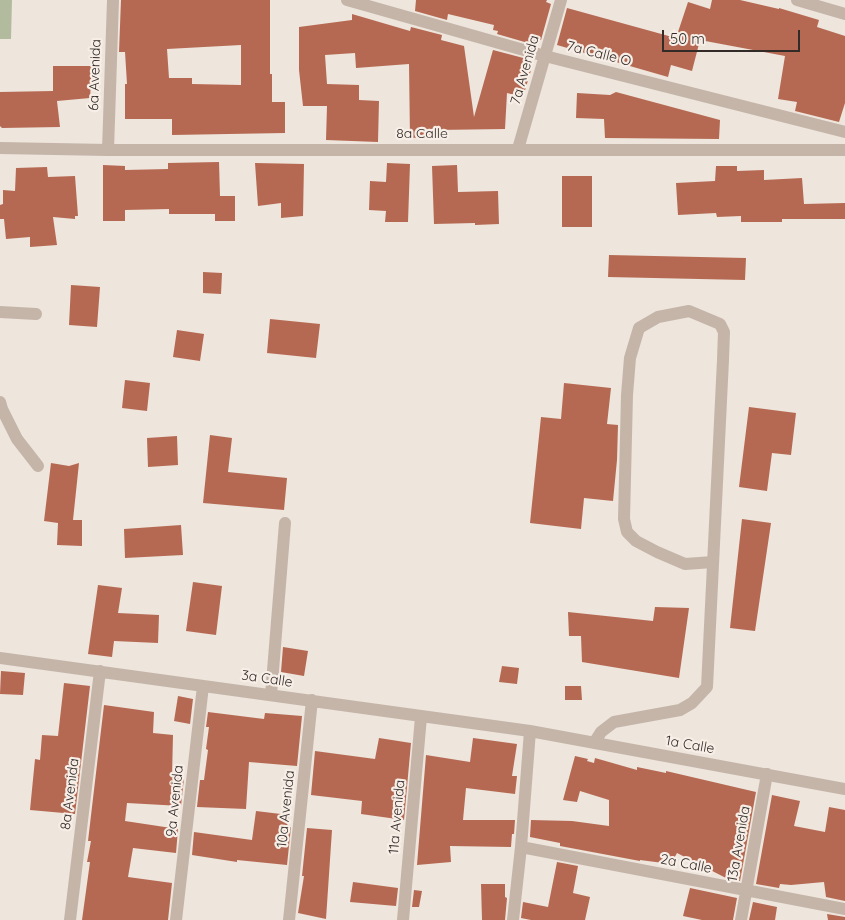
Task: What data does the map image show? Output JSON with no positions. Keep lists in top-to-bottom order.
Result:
{
  "streets": {
    "street": [
      "7a Calle O",
      "7a Avenida",
      "6a Avenida",
      "8a Calle",
      "3a Calle",
      "1a Calle",
      "8a Avenida",
      "9a Avenida",
      "10a Avenida",
      "11a Avenida",
      "13a Avenida",
      "2a Calle"
    ]
  },
  "crossings": [
    ["7a Calle O", "7a Avenida"],
    ["7a Avenida", "8a Calle"],
    ["6a Avenida", "8a Calle"],
    ["3a Calle", "1a Calle"],
    ["3a Calle", "8a Avenida"],
    ["3a Calle", "9a Avenida"],
    ["3a Calle", "10a Avenida"],
    ["3a Calle", "11a Avenida"],
    ["1a Calle", "13a Avenida"],
    ["13a Avenida", "2a Calle"]
  ],
  "scale_bar": "50 m"
}
